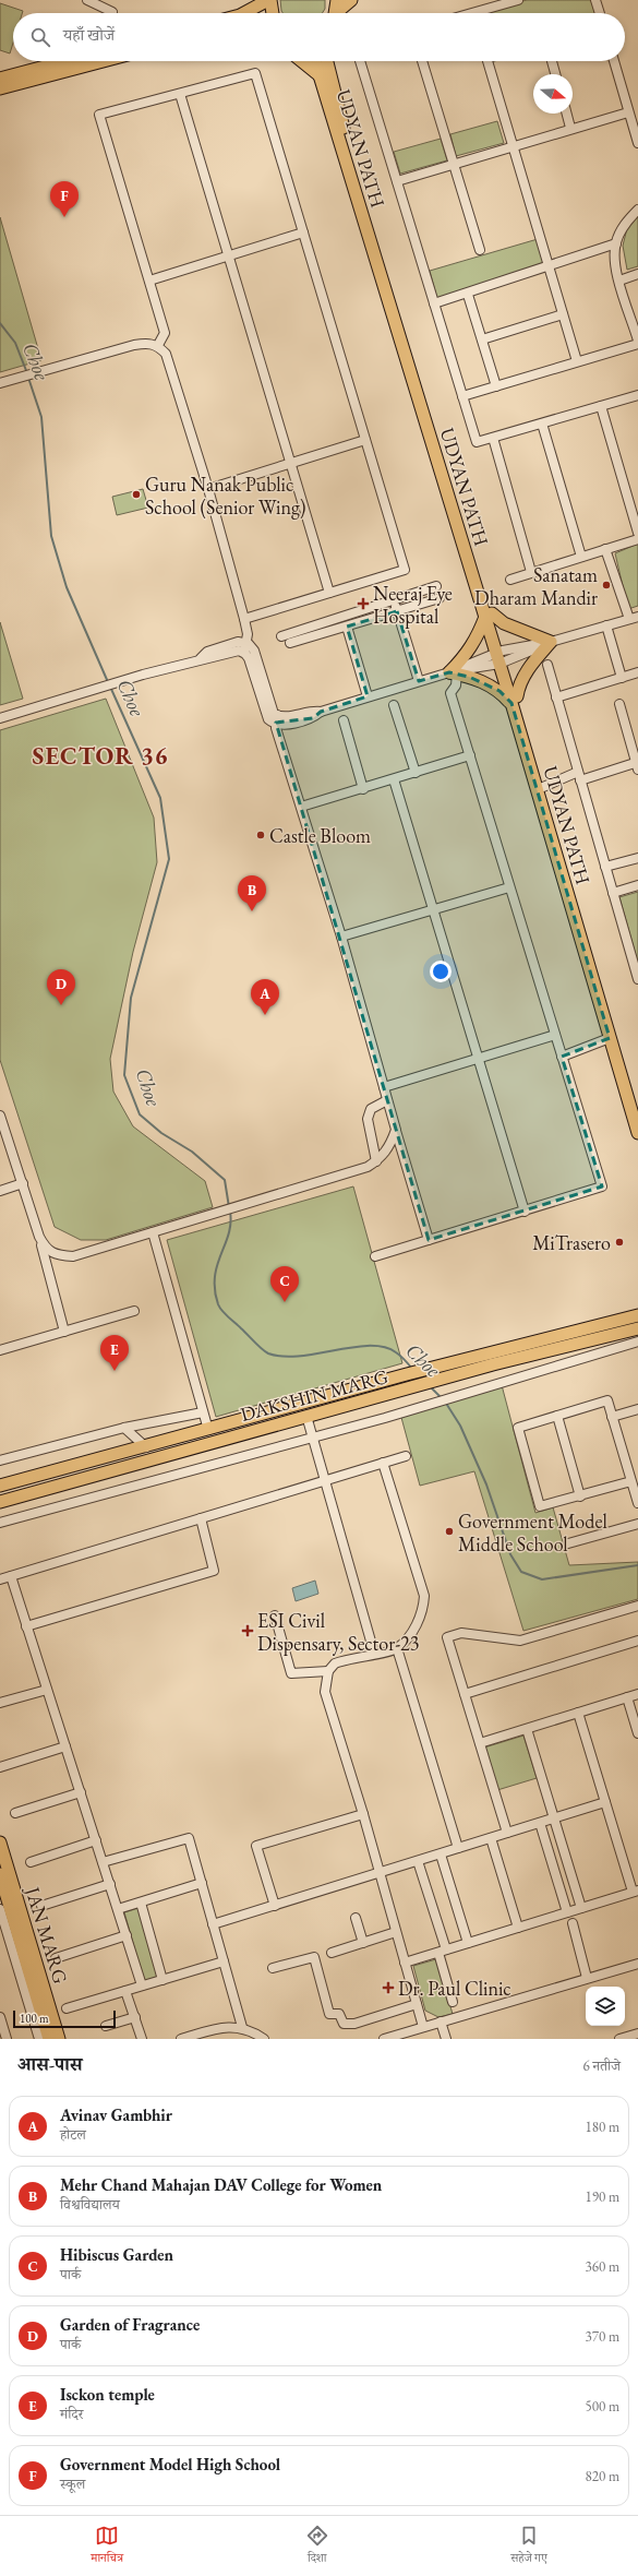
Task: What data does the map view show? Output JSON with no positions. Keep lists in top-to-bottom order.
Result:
{
  "streets": {
    "main road": ["UDYAN PATH", "DAKSHIN MARG", "JAN MARG"]
  },
  "districts": ["SECTOR 36"],
  "water": ["Choe"],
  "places": {
    "other": [
      "Guru Nanak Public School (Senior Wing)",
      "Sanatam Dharam Mandir",
      "Castle Bloom",
      "MiTrasero",
      "Government Model Middle School"
    ],
    "health": ["Neeraj Eye Hospital", "ESI Civil Dispensary, Sector-23", "Dr. Paul Clinic"]
  },
  "scale_bar": "100 m",
  "north": "right",
  "page": {
    "search": "यहाँ खोजें",
    "pins": [
      "F",
      "B",
      "D",
      "A",
      "C",
      "E"
    ],
    "scale": "100 m",
    "heading": ["आस-पास", "6 नतीजे"],
    "list": [
      {
        "mark": "A",
        "name": "Avinav Gambhir",
        "note": "होटल",
        "value": "180 m"
      },
      {
        "mark": "B",
        "name": "Mehr Chand Mahajan DAV College for Women",
        "note": "विश्वविद्यालय",
        "value": "190 m"
      },
      {
        "mark": "C",
        "name": "Hibiscus Garden",
        "note": "पार्क",
        "value": "360 m"
      },
      {
        "mark": "D",
        "name": "Garden of Fragrance",
        "note": "पार्क",
        "value": "370 m"
      },
      {
        "mark": "E",
        "name": "Isckon temple",
        "note": "मंदिर",
        "value": "500 m"
      },
      {
        "mark": "F",
        "name": "Government Model High School",
        "note": "स्कूल",
        "value": "820 m"
      }
    ],
    "nav": ["मानचित्र", "दिशा", "सहेजे गए"]
  }
}
